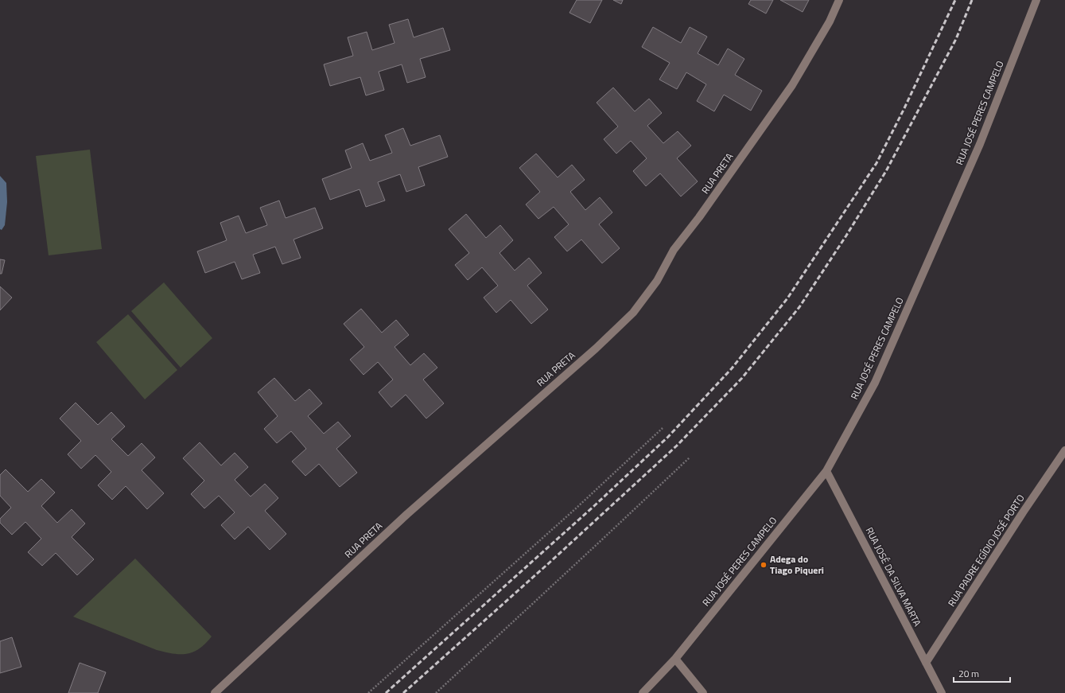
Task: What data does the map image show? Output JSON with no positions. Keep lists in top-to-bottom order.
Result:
{
  "streets": {
    "street": [
      "RUA JOSÉ PERES CAMPELO",
      "RUA PRETA",
      "RUA PADRE EGÍDIO JOSÉ PORTO",
      "RUA JOSÉ DA SILVA MARTA"
    ]
  },
  "crossings": [
    ["RUA JOSÉ PERES CAMPELO", "RUA JOSÉ DA SILVA MARTA"],
    ["RUA PADRE EGÍDIO JOSÉ PORTO", "RUA JOSÉ DA SILVA MARTA"]
  ],
  "places": ["Adega do Tiago Piqueri"],
  "scale_bar": "20 m"
}
